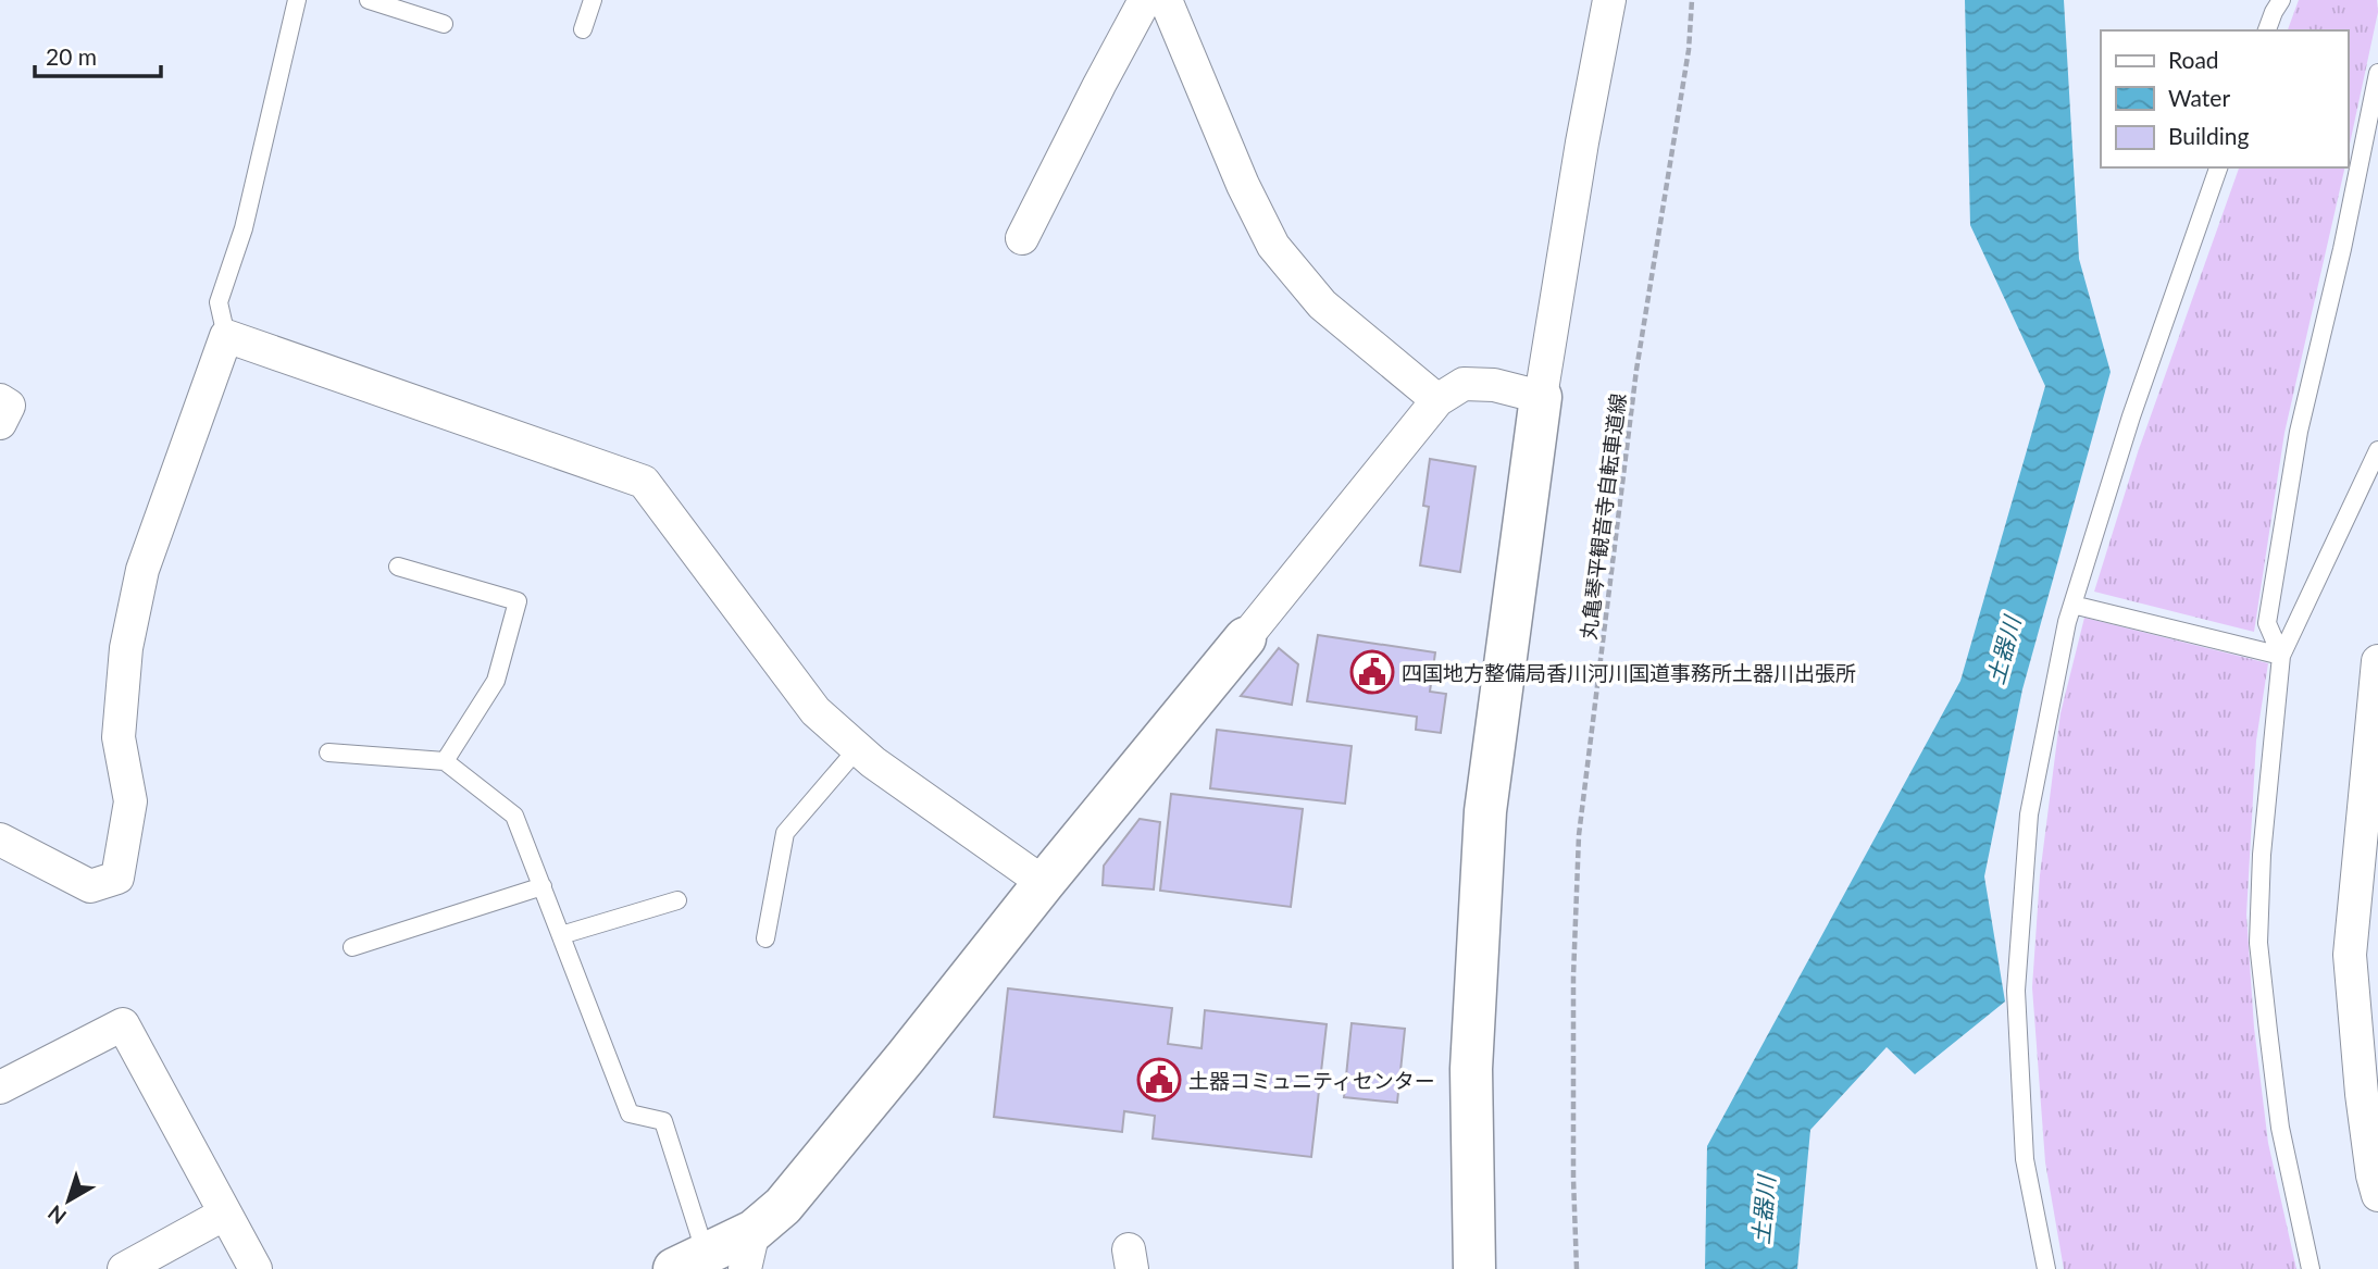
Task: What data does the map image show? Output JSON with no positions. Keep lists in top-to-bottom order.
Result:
{
  "streets": {
    "path": ["丸亀琴平観音寺自転車道線"]
  },
  "water": ["土器川"],
  "places": {
    "public building": ["四国地方整備局香川河川国道事務所土器川出張所", "土器コミュニティセンター"]
  },
  "legend": ["Road", "Water", "Building"],
  "scale_bar": "20 m",
  "north": "bottom left"
}
